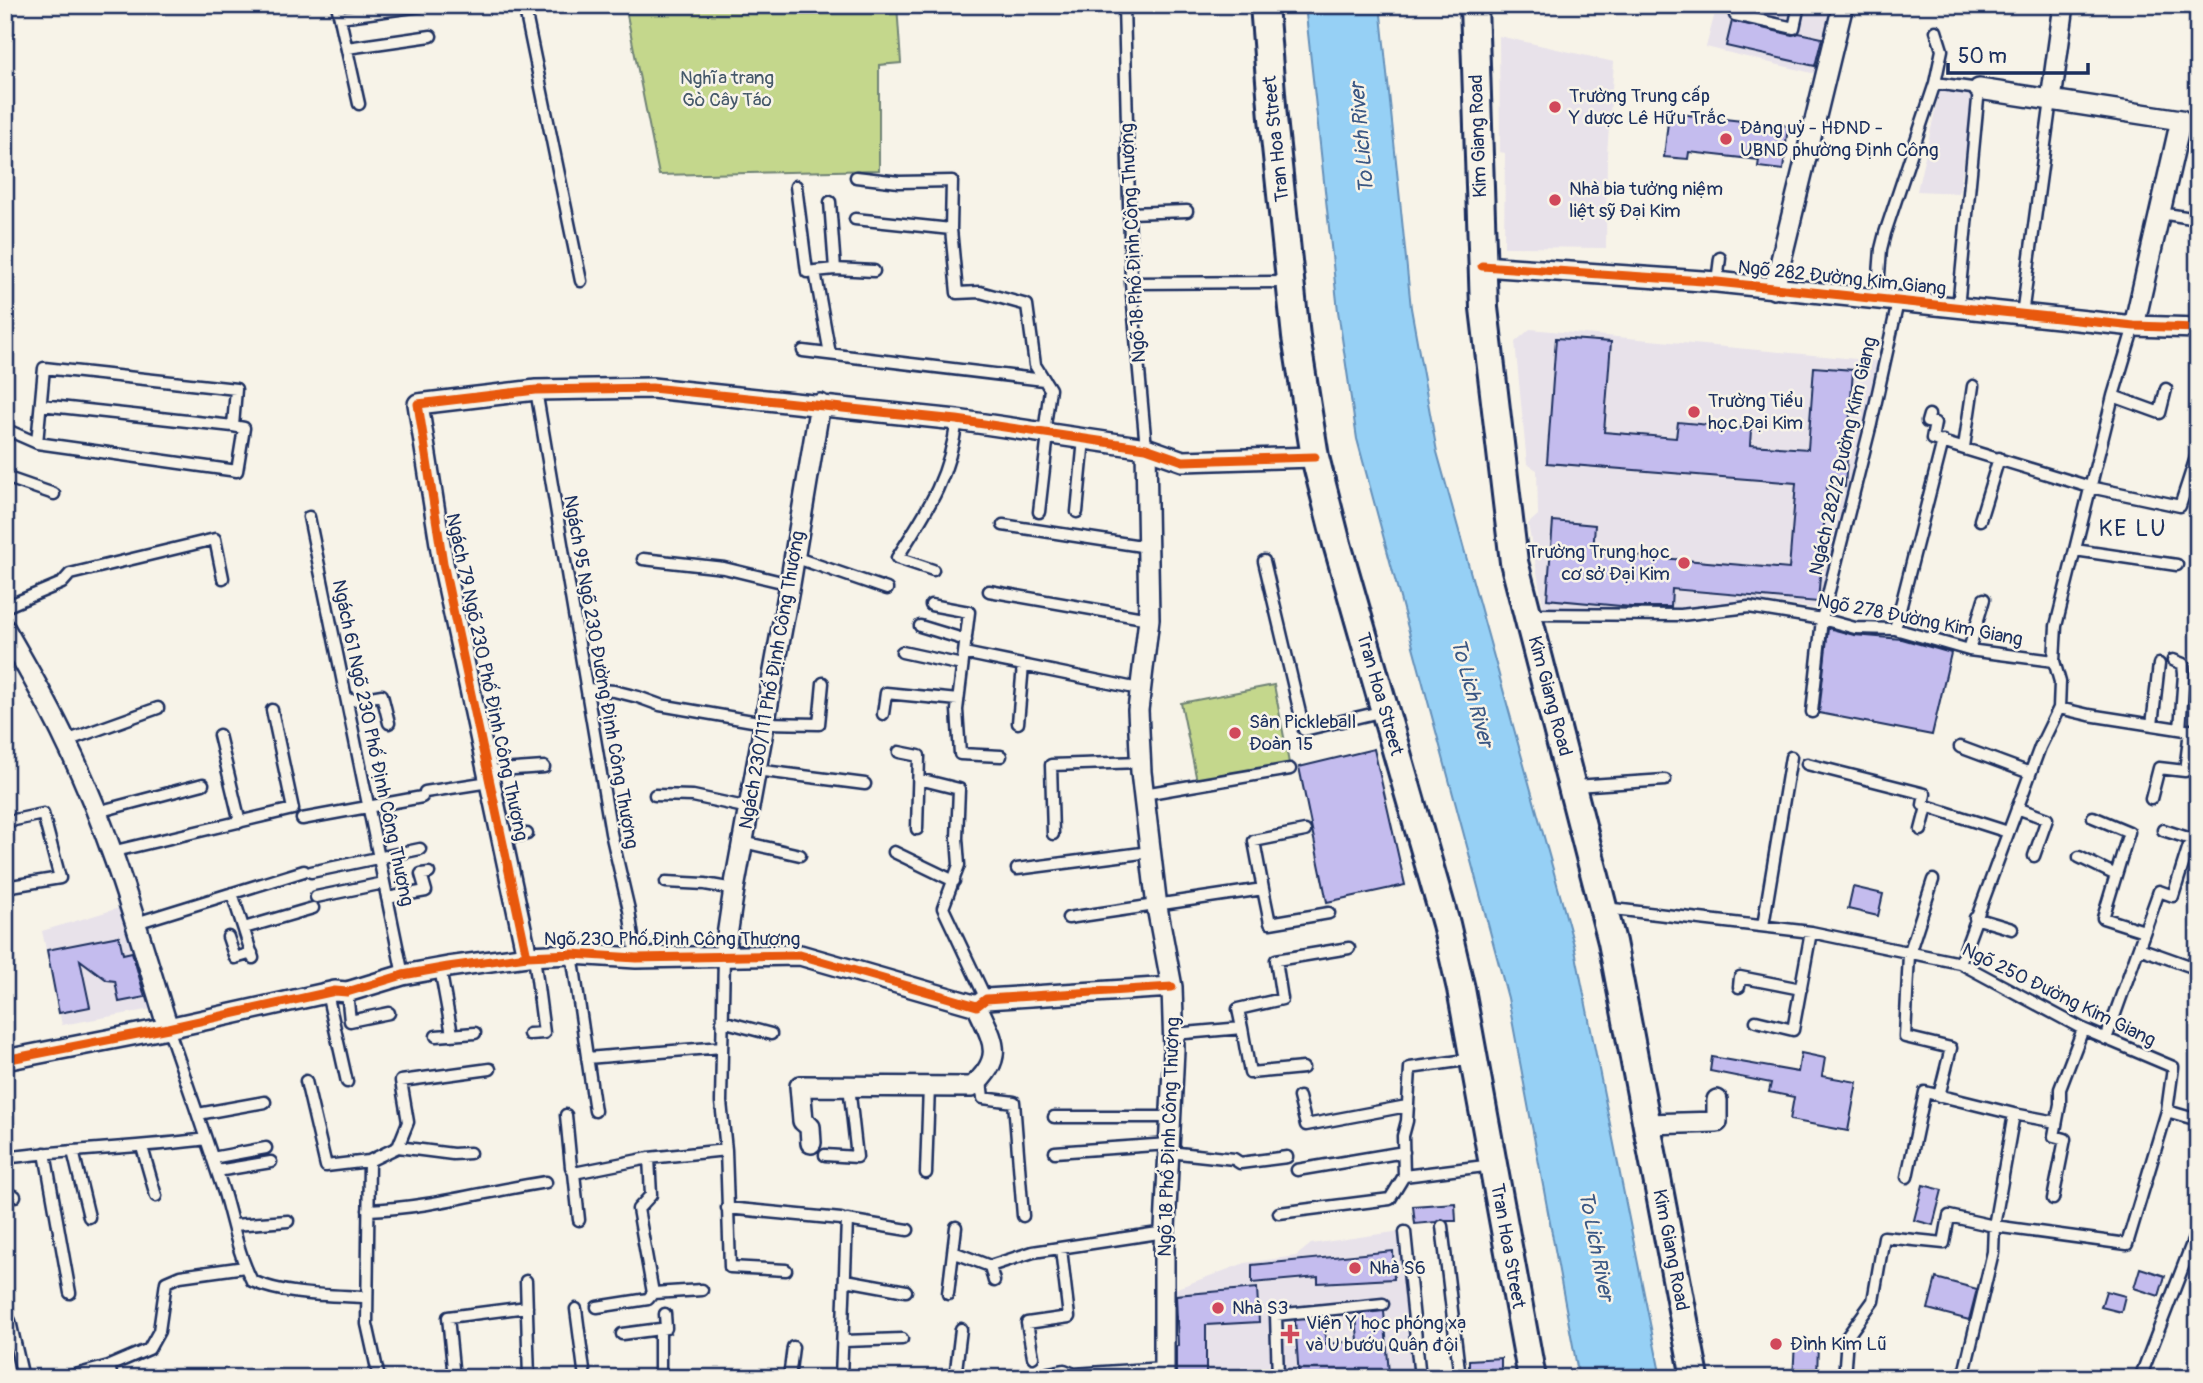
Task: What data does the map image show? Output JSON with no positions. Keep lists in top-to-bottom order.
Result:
{
  "streets": {
    "main road": ["Kim Giang Road", "Tran Hoa Street"],
    "street": [
      "Ngõ 18 Phố Định Công Thượng",
      "Ngõ 282 Đường Kim Giang",
      "Ngách 79 Ngõ 230 Phố Định Công Thượng",
      "Ngách 230/111 Phố Định Công Thượng",
      "Ngõ 230 Phố Định Công Thượng"
    ],
    "lane": [
      "Ngách 282/2 Đường Kim Giang",
      "Ngõ 278 Đường Kim Giang",
      "Ngách 95 Ngõ 230 Đường Định Công Thượng",
      "Ngách 61 Ngõ 230 Phố Định Công Thượng",
      "Ngõ 250 Đường Kim Giang"
    ]
  },
  "crossings": [
    ["Kim Giang Road", "Ngõ 282 Đường Kim Giang"],
    ["Kim Giang Road", "Ngõ 278 Đường Kim Giang"],
    ["Kim Giang Road", "Ngõ 250 Đường Kim Giang"],
    ["Ngõ 18 Phố Định Công Thượng", "Ngõ 230 Phố Định Công Thượng"],
    ["Ngõ 282 Đường Kim Giang", "Ngách 282/2 Đường Kim Giang"],
    ["Ngách 282/2 Đường Kim Giang", "Ngõ 278 Đường Kim Giang"],
    ["Ngách 95 Ngõ 230 Đường Định Công Thượng", "Ngách 79 Ngõ 230 Phố Định Công Thượng"],
    ["Ngách 95 Ngõ 230 Đường Định Công Thượng", "Ngõ 230 Phố Định Công Thượng"],
    ["Ngách 79 Ngõ 230 Phố Định Công Thượng", "Ngõ 230 Phố Định Công Thượng"],
    ["Ngách 230/111 Phố Định Công Thượng", "Ngõ 230 Phố Định Công Thượng"],
    ["Ngách 61 Ngõ 230 Phố Định Công Thượng", "Ngõ 230 Phố Định Công Thượng"]
  ],
  "districts": ["KE LU"],
  "water": ["To Lich River"],
  "parks": ["Nghĩa trang Gò Cây Táo"],
  "places": {
    "other": [
      "Trường Trung cấp Y dược Lê Hữu Trắc",
      "Đảng uỷ - HĐND - UBND phường Định Công",
      "Nhà bia tưởng niệm liệt sỹ Đại Kim",
      "Trường Tiểu học Đại Kim",
      "Trường Trung học cơ sở Đại Kim",
      "Sân Pickleball Đoàn 15",
      "Nhà S6",
      "Nhà S3",
      "Đình Kim Lũ"
    ],
    "health": ["Viện Y học phóng xạ và U bướu Quân đội"]
  },
  "scale_bar": "50 m"
}
